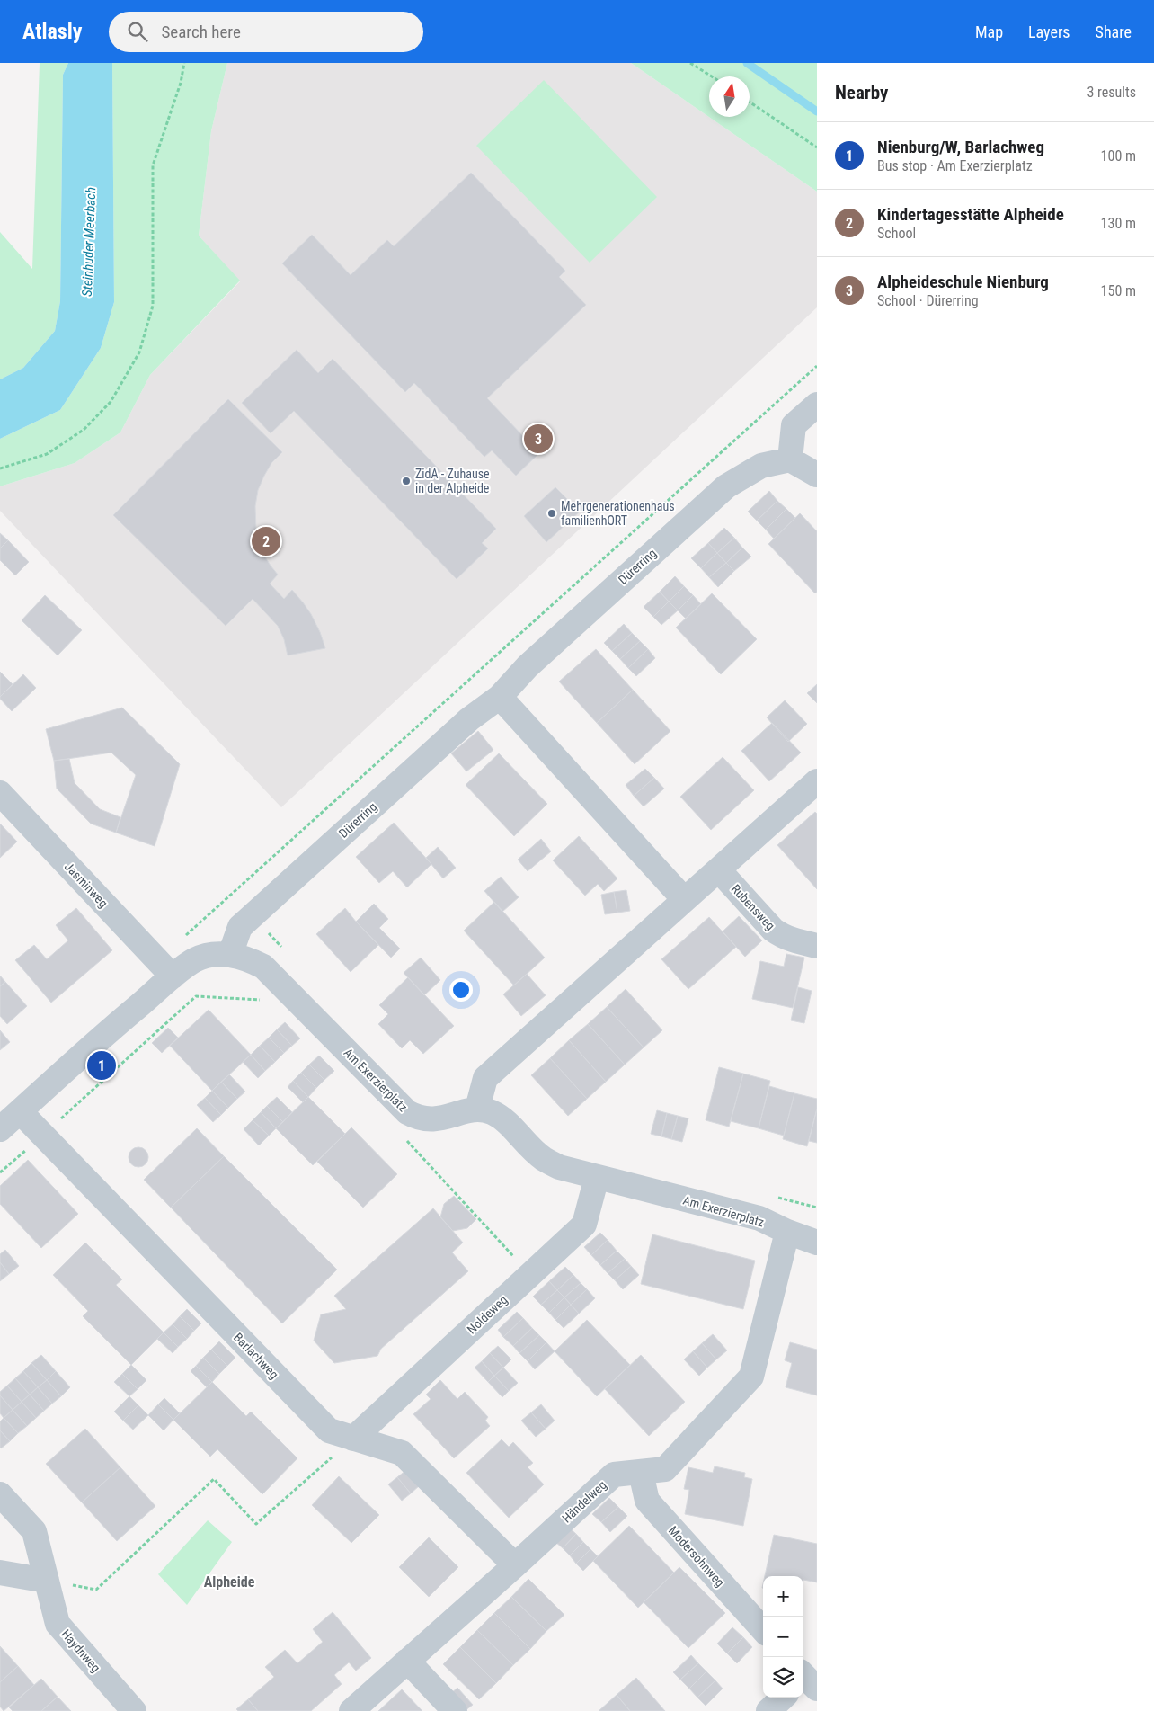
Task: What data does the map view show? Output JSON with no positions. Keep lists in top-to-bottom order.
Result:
{
  "streets": {
    "street": [
      "Dürerring",
      "Jasminweg",
      "Rubensweg",
      "Am Exerzierplatz",
      "Noldeweg",
      "Barlachweg",
      "Händelweg",
      "Modersohnweg",
      "Haydnweg"
    ]
  },
  "crossings": [
    ["Dürerring", "Am Exerzierplatz"],
    ["Jasminweg", "Am Exerzierplatz"],
    ["Am Exerzierplatz", "Noldeweg"],
    ["Am Exerzierplatz", "Barlachweg"],
    ["Am Exerzierplatz", "Händelweg"],
    ["Noldeweg", "Barlachweg"],
    ["Barlachweg", "Händelweg"],
    ["Händelweg", "Modersohnweg"]
  ],
  "districts": ["Alpheide"],
  "water": ["Steinhuder Meerbach"],
  "places": ["ZidA - Zuhause in der Alpheide", "Mehrgenerationenhaus familienhORT"],
  "north": "top",
  "page": {
    "header": "Atlasly",
    "search": "Search here",
    "nav": ["Map", "Layers", "Share"],
    "heading": ["Nearby", "3 results"],
    "list": [
      {
        "mark": "1",
        "name": "Nienburg/W, Barlachweg",
        "note": "Bus stop · Am Exerzierplatz",
        "value": "100 m"
      },
      {
        "mark": "2",
        "name": "Kindertagesstätte Alpheide",
        "note": "School",
        "value": "130 m"
      },
      {
        "mark": "3",
        "name": "Alpheideschule Nienburg",
        "note": "School · Dürerring",
        "value": "150 m"
      }
    ],
    "pins": ["3", "2", "1"],
    "map_buttons": ["+", "−"]
  }
}
